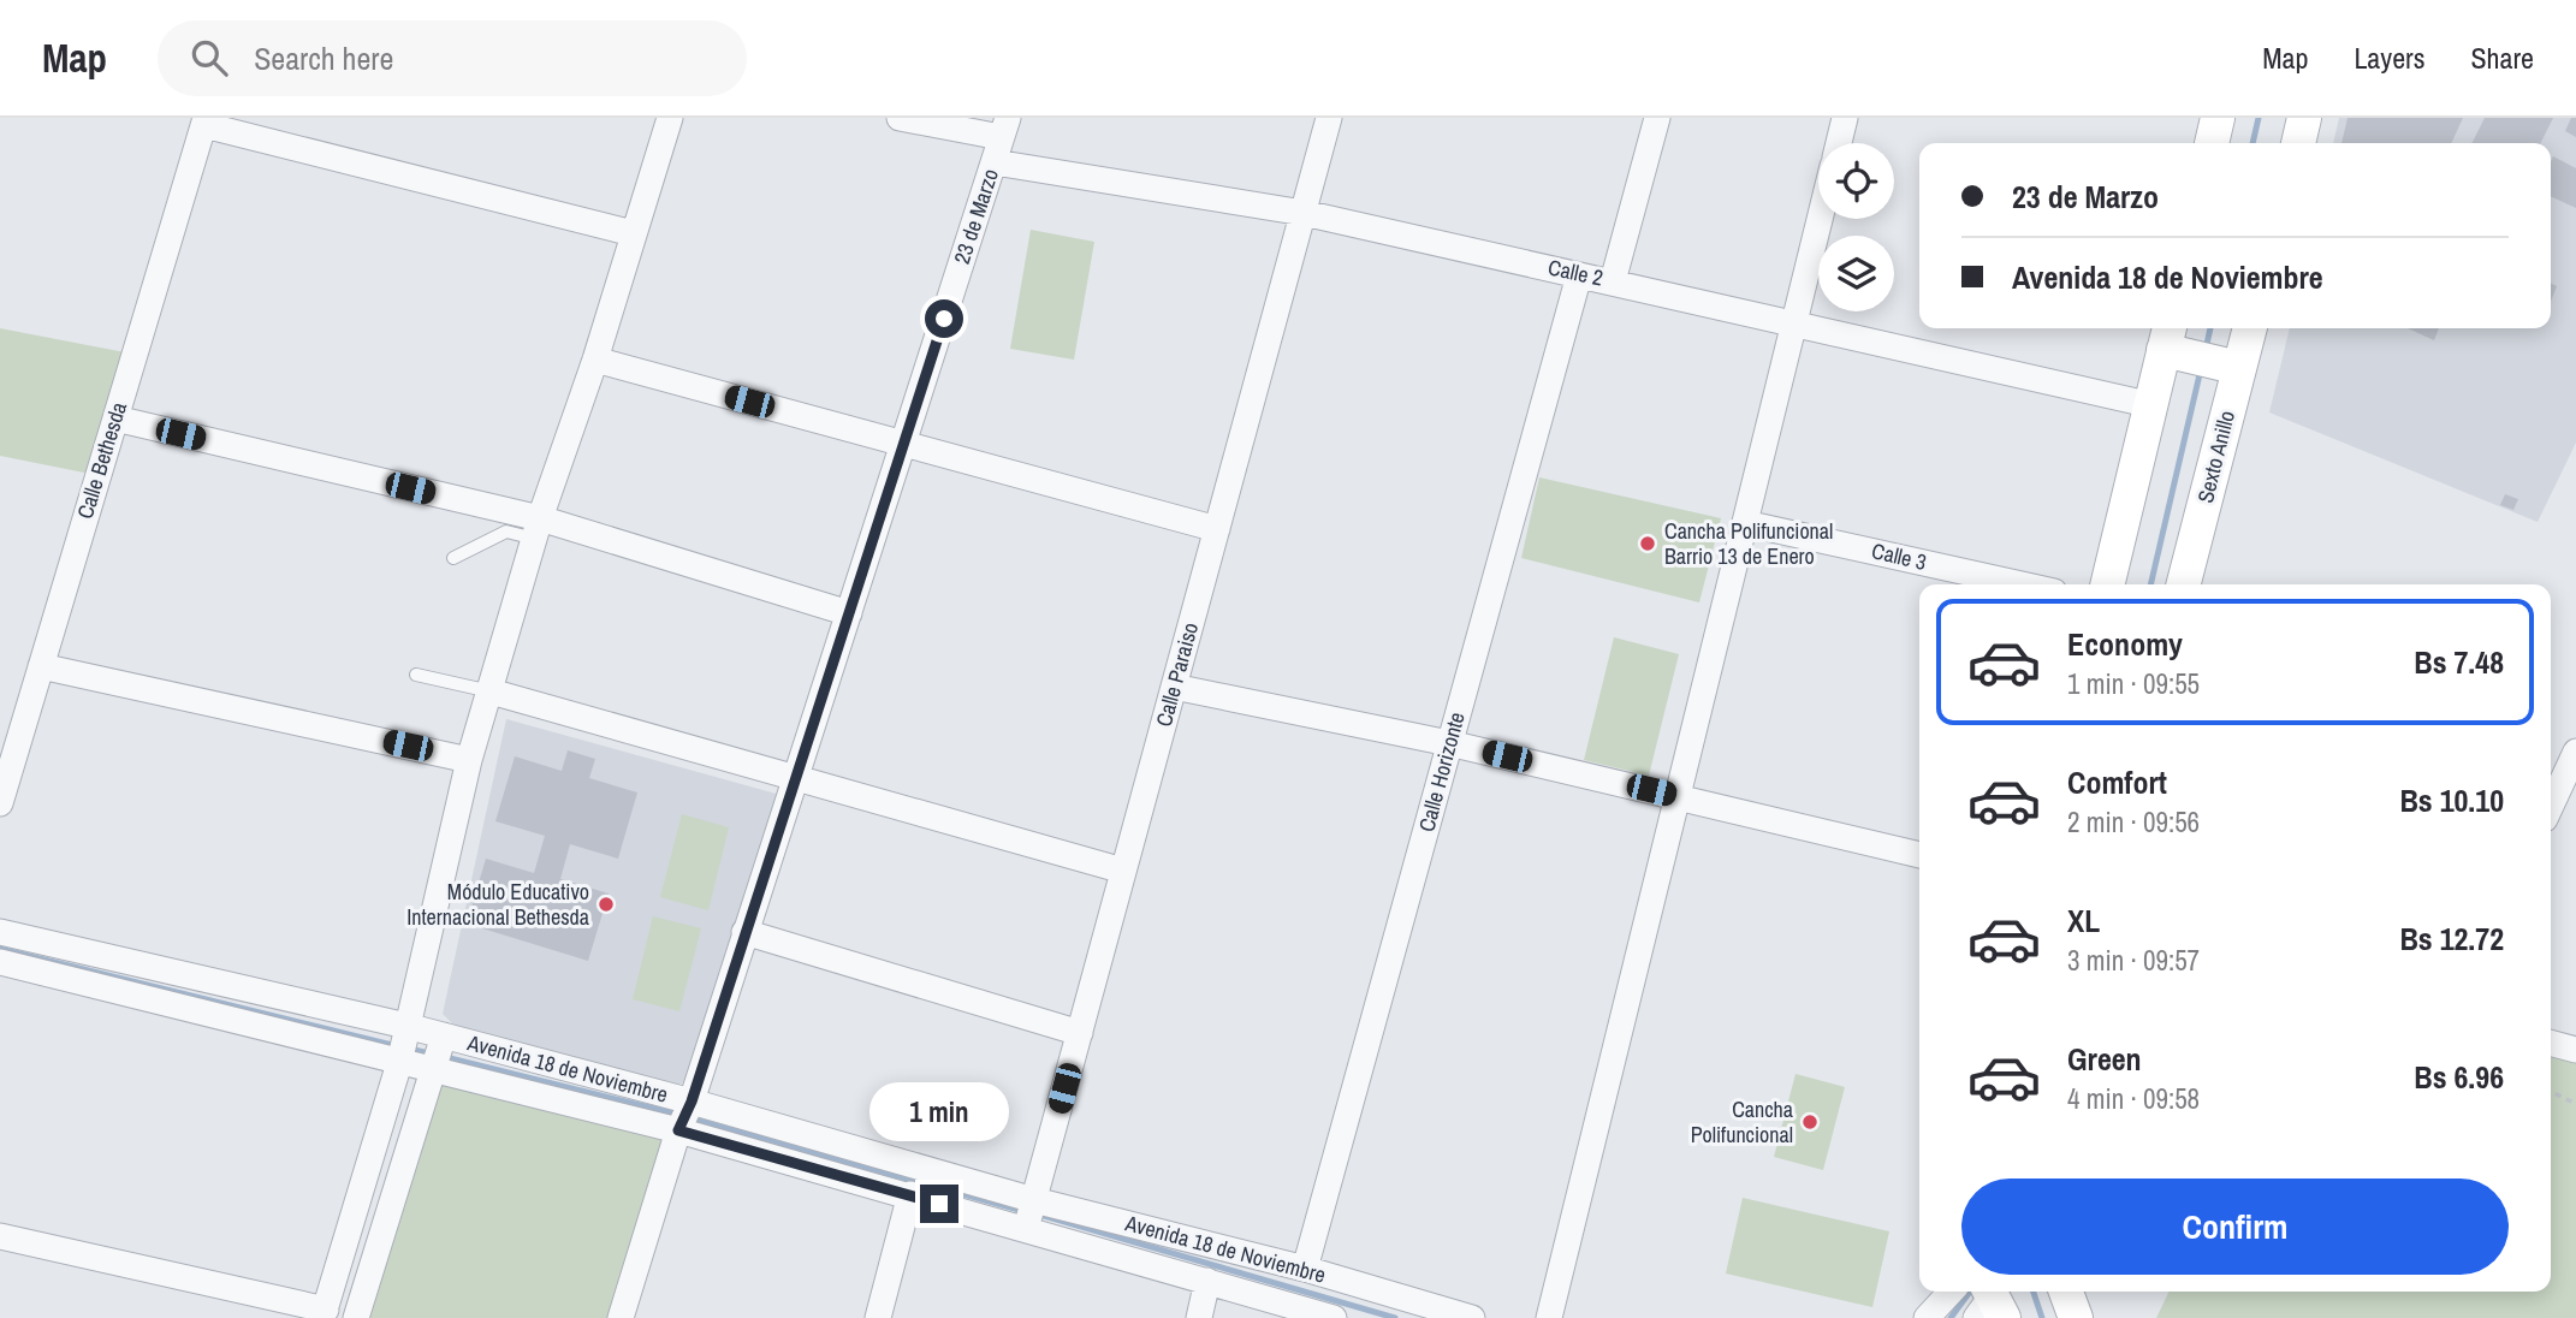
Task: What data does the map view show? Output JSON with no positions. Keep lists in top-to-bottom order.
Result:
{
  "streets": {
    "main road": ["Sexto Anillo"],
    "street": [
      "23 de Marzo",
      "Calle 2",
      "Calle Bethesda",
      "Calle 3",
      "Calle Paraiso",
      "Calle Horizonte",
      "Avenida 18 de Noviembre"
    ]
  },
  "crossings": [
    ["23 de Marzo", "Calle 2"],
    ["23 de Marzo", "Avenida 18 de Noviembre"],
    ["Calle 2", "Calle Paraiso"],
    ["Calle 2", "Calle Horizonte"],
    ["Calle Paraiso", "Avenida 18 de Noviembre"],
    ["Calle Horizonte", "Avenida 18 de Noviembre"]
  ],
  "places": ["Cancha Polifuncional Barrio 13 de Enero", "Módulo Educativo Internacional Bethesda", "Cancha Polifuncional"],
  "page": {
    "header": "Map",
    "search": "Search here",
    "nav": ["Map", "Layers", "Share"],
    "banner": ["23 de Marzo", "Avenida 18 de Noviembre"],
    "list": [
      {
        "name": "Economy",
        "note": "1 min · 09:55",
        "value": "Bs 7.48"
      },
      {
        "name": "Comfort",
        "note": "2 min · 09:56",
        "value": "Bs 10.10"
      },
      {
        "name": "XL",
        "note": "3 min · 09:57",
        "value": "Bs 12.72"
      },
      {
        "name": "Green",
        "note": "4 min · 09:58",
        "value": "Bs 6.96"
      }
    ],
    "bubble": "1 min",
    "buttons": "Confirm"
  }
}
